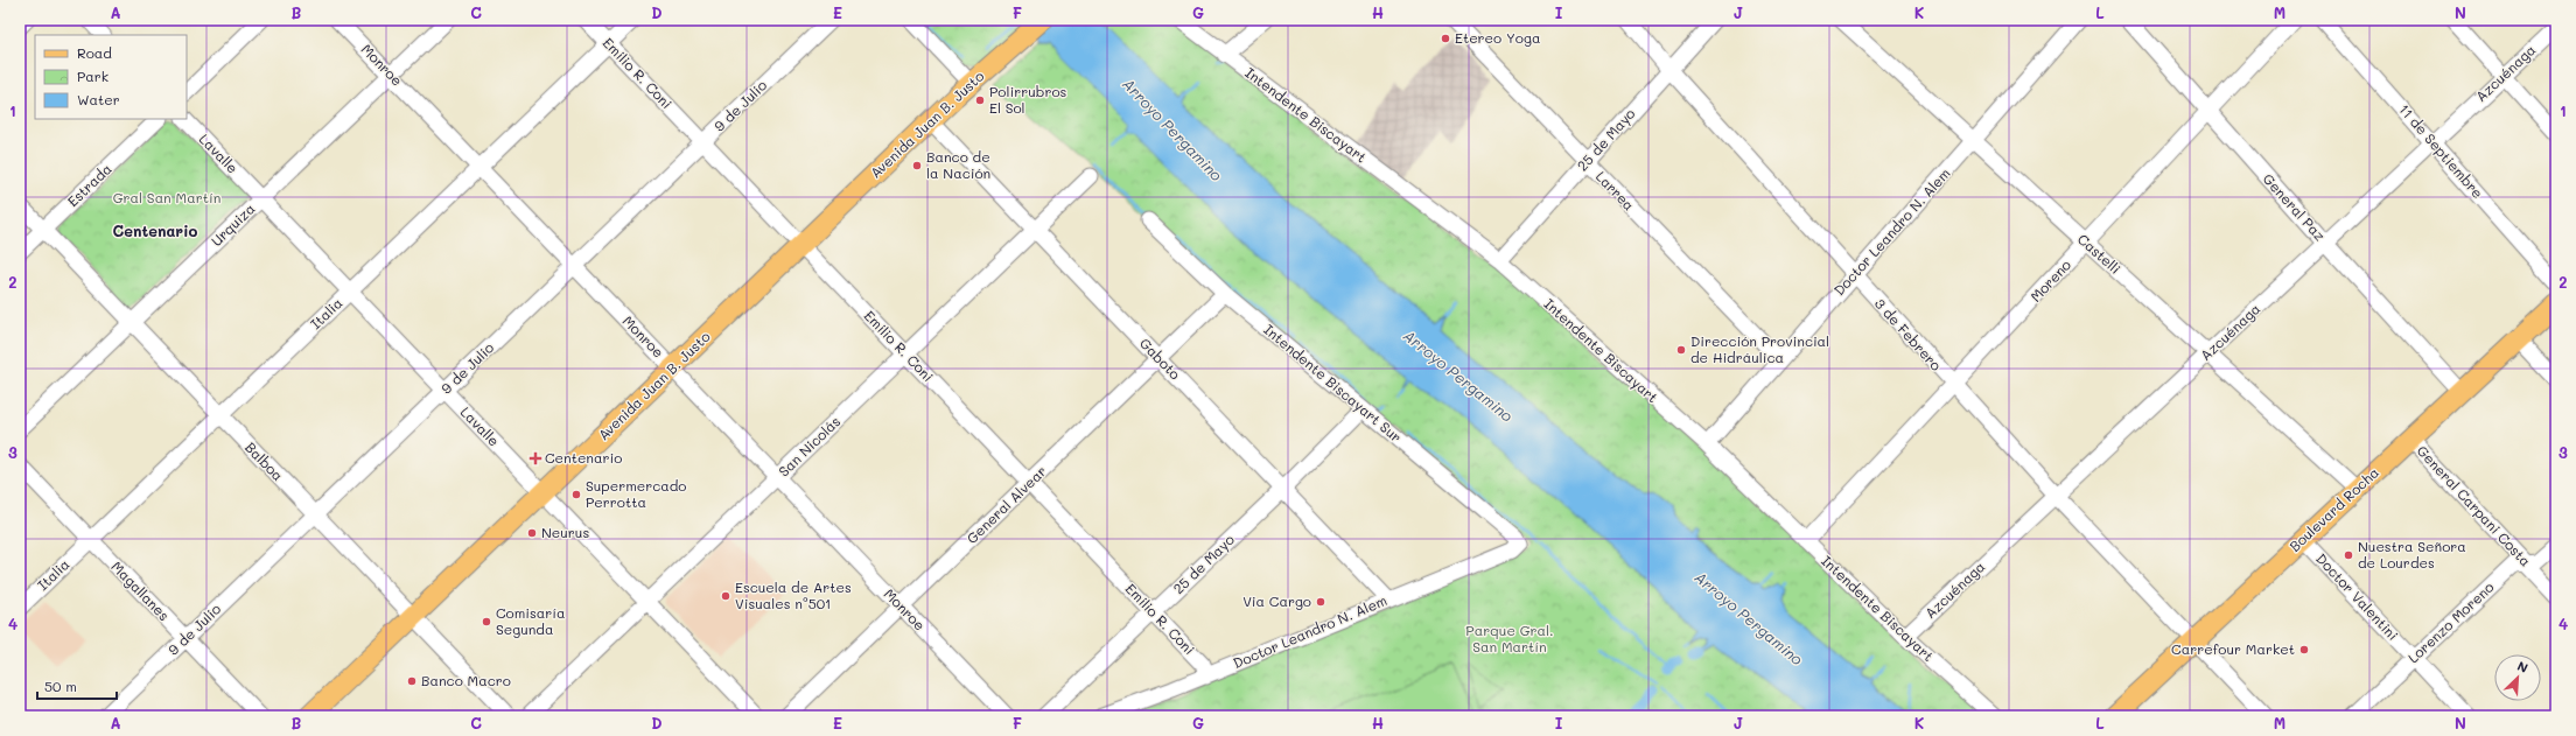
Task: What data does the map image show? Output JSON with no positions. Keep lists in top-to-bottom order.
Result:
{
  "streets": {
    "main road": ["Avenida Juan B. Justo", "Boulevard Rocha"],
    "street": [
      "Monroe",
      "Emilio R. Coni",
      "Azcuénaga",
      "9 de Julio",
      "Intendente Biscayart",
      "25 de Mayo",
      "11 de Septiembre",
      "Lavalle",
      "Estrada",
      "Larrea",
      "General Paz",
      "Urquiza",
      "Doctor Leandro N. Alem",
      "Castelli",
      "Moreno",
      "Italia",
      "3 de Febrero",
      "Gaboto",
      "Intendente Biscayart Sur",
      "San Nicolás",
      "Balboa",
      "General Alvear",
      "General Carpani Costa",
      "Magallanes",
      "Doctor Valentini",
      "Lorenzo Moreno"
    ]
  },
  "crossings": [
    ["Monroe", "9 de Julio"],
    ["Monroe", "Avenida Juan B. Justo"],
    ["Monroe", "Urquiza"],
    ["Monroe", "Italia"],
    ["Monroe", "San Nicolás"],
    ["Monroe", "General Alvear"],
    ["Emilio R. Coni", "9 de Julio"],
    ["Emilio R. Coni", "Avenida Juan B. Justo"],
    ["Emilio R. Coni", "25 de Mayo"],
    ["Emilio R. Coni", "Doctor Leandro N. Alem"],
    ["Emilio R. Coni", "Italia"],
    ["Emilio R. Coni", "San Nicolás"],
    ["Emilio R. Coni", "General Alvear"],
    ["Azcuénaga", "Intendente Biscayart"],
    ["Azcuénaga", "11 de Septiembre"],
    ["Azcuénaga", "General Paz"],
    ["Azcuénaga", "Castelli"],
    ["Azcuénaga", "3 de Febrero"],
    ["9 de Julio", "Lavalle"],
    ["9 de Julio", "Balboa"],
    ["9 de Julio", "Magallanes"],
    ["Intendente Biscayart", "25 de Mayo"],
    ["Intendente Biscayart", "Doctor Leandro N. Alem"],
    ["Intendente Biscayart", "Moreno"],
    ["Avenida Juan B. Justo", "Lavalle"],
    ["Avenida Juan B. Justo", "Gaboto"],
    ["Avenida Juan B. Justo", "Balboa"],
    ["25 de Mayo", "Larrea"],
    ["25 de Mayo", "3 de Febrero"],
    ["25 de Mayo", "Gaboto"],
    ["25 de Mayo", "Intendente Biscayart Sur"],
    ["Lavalle", "Urquiza"],
    ["Lavalle", "Italia"],
    ["Lavalle", "San Nicolás"],
    ["Estrada", "Balboa"],
    ["Larrea", "Doctor Leandro N. Alem"],
    ["General Paz", "Moreno"],
    ["General Paz", "Boulevard Rocha"],
    ["Urquiza", "Balboa"],
    ["Doctor Leandro N. Alem", "Castelli"],
    ["Doctor Leandro N. Alem", "3 de Febrero"],
    ["Doctor Leandro N. Alem", "Gaboto"],
    ["Doctor Leandro N. Alem", "Intendente Biscayart Sur"],
    ["Castelli", "Moreno"],
    ["Castelli", "Boulevard Rocha"],
    ["Moreno", "3 de Febrero"],
    ["Italia", "Balboa"],
    ["Italia", "Magallanes"],
    ["3 de Febrero", "Boulevard Rocha"],
    ["Gaboto", "San Nicolás"],
    ["Gaboto", "General Alvear"],
    ["Intendente Biscayart Sur", "General Alvear"],
    ["General Carpani Costa", "Boulevard Rocha"],
    ["General Carpani Costa", "Lorenzo Moreno"],
    ["Boulevard Rocha", "Doctor Valentini"],
    ["Doctor Valentini", "Lorenzo Moreno"]
  ],
  "districts": ["Centenario"],
  "water": ["Arroyo Pergamino"],
  "parks": ["Gral San Martín", "Parque Gral. San Martín"],
  "places": {
    "other": [
      "Etereo Yoga",
      "Polirrubros El Sol",
      "Banco de la Nación",
      "Dirección Provincial de Hidráulica",
      "Supermercado Perrotta",
      "Neurus",
      "Nuestra Señora de Lourdes",
      "Escuela de Artes Visuales n°501",
      "Via Cargo",
      "Comisaría Segunda",
      "Carrefour Market",
      "Banco Macro"
    ],
    "health": ["Centenario"]
  },
  "legend": ["Road", "Park", "Water"],
  "scale_bar": "50 m",
  "north": "top right",
  "grid": {
    "columns": [
      "A",
      "B",
      "C",
      "D",
      "E",
      "F",
      "G",
      "H",
      "I",
      "J",
      "K",
      "L",
      "M",
      "N"
    ],
    "rows": [
      "1",
      "2",
      "3",
      "4"
    ]
  }
}
